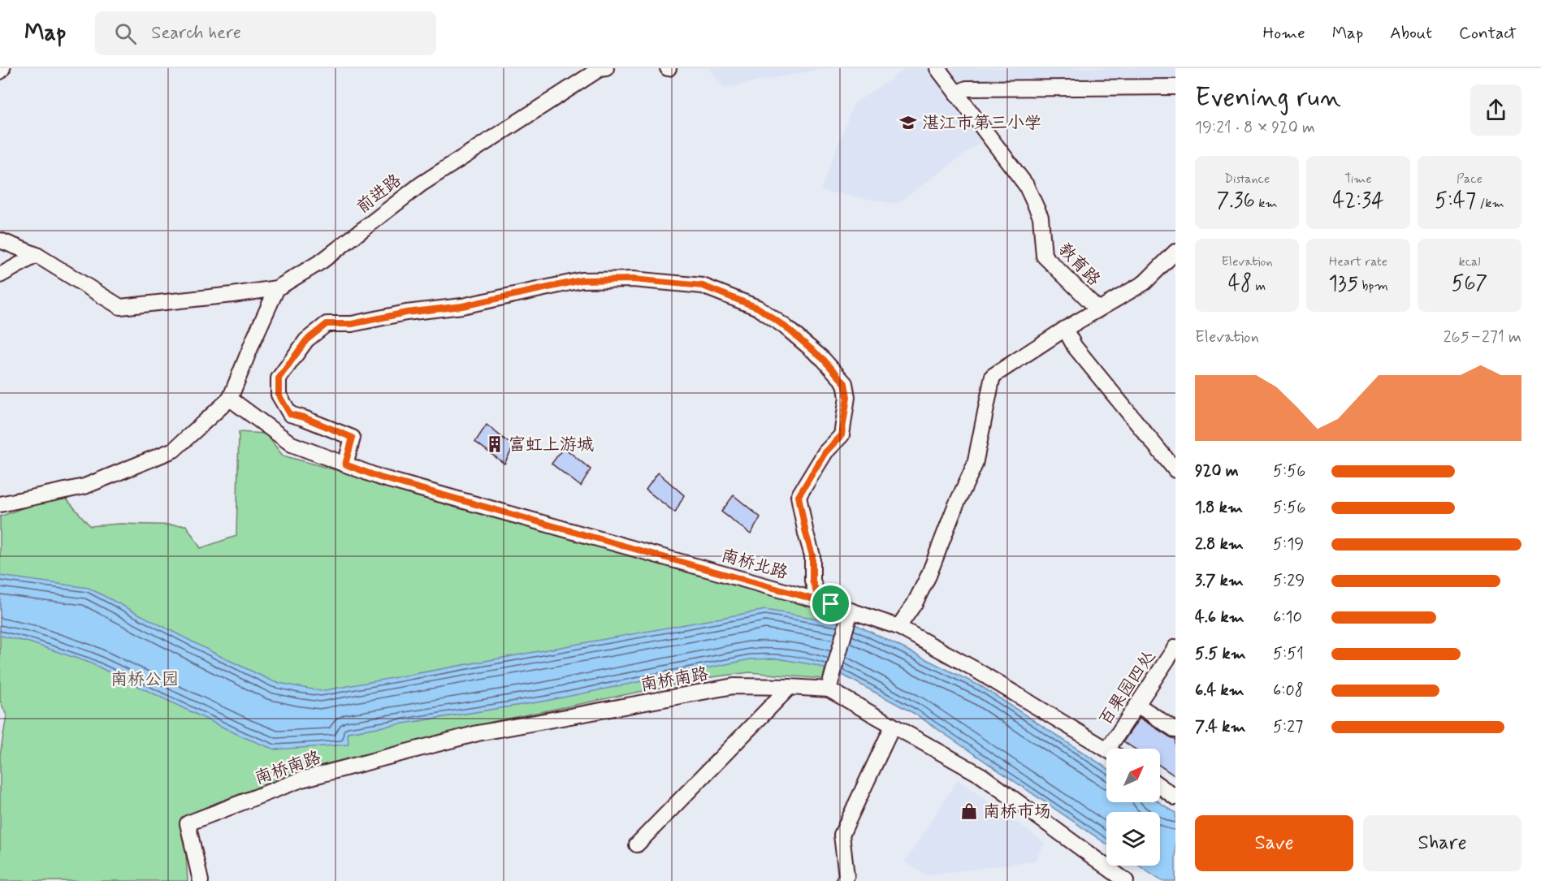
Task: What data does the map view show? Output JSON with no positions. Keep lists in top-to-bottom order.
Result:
{
  "streets": {
    "street": [
      "前进路",
      "教育路",
      "南桥北路",
      "南桥南路",
      "百果园四处"
    ]
  },
  "crossings": [
    ["南桥北路", "百果园四处"]
  ],
  "parks": ["南桥公园"],
  "places": {
    "school or university": ["湛江市第三小学"],
    "building": ["富虹上游城"],
    "shop": ["南桥市场"]
  },
  "north": "top right",
  "page": {
    "header": "Map",
    "search": "Search here",
    "nav": [
      "Home",
      "Map",
      "About",
      "Contact"
    ],
    "heading": ["Evening run", "19:21 · 8 × 920 m"],
    "stats": [
      ["Distance", "7.36 km"],
      ["Time", "42:34"],
      ["Pace", "5:47 /km"],
      ["Elevation", "48 m"],
      ["Heart rate", "135 bpm"],
      ["kcal", "567"]
    ],
    "chart": ["Elevation", "265–271 m"],
    "list": [
      {
        "name": "920 m",
        "note": "5:56"
      },
      {
        "name": "1.8 km",
        "note": "5:56"
      },
      {
        "name": "2.8 km",
        "note": "5:19"
      },
      {
        "name": "3.7 km",
        "note": "5:29"
      },
      {
        "name": "4.6 km",
        "note": "6:10"
      },
      {
        "name": "5.5 km",
        "note": "5:51"
      },
      {
        "name": "6.4 km",
        "note": "6:08"
      },
      {
        "name": "7.4 km",
        "note": "5:27"
      }
    ],
    "buttons": ["Save", "Share"]
  }
}
